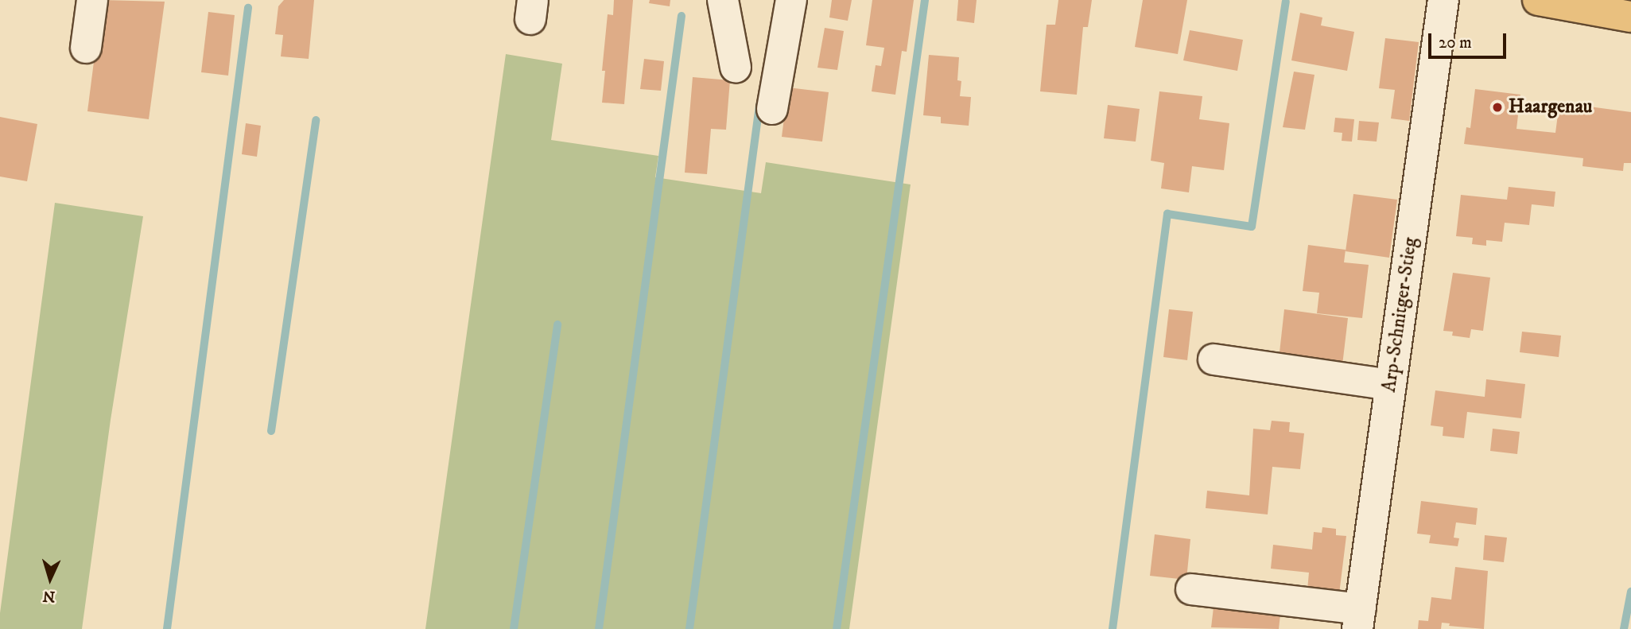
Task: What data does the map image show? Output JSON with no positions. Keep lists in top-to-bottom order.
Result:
{
  "streets": {
    "street": ["Arp-Schnitger-Stieg"]
  },
  "places": ["Haargenau"],
  "scale_bar": "20 m",
  "north": "bottom"
}
